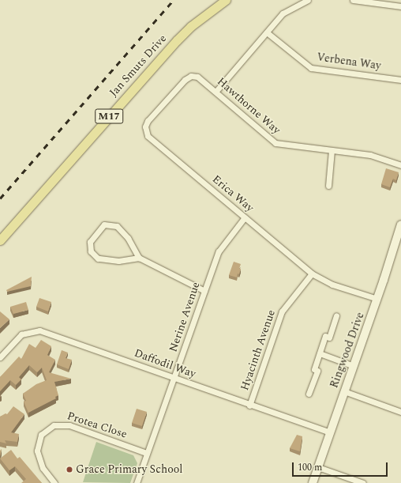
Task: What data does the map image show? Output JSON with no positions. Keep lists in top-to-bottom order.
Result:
{
  "streets": {
    "main road": ["Jan Smuts Drive", "M17"],
    "street": [
      "Verbena Way",
      "Hawthorne Way",
      "Erica Way",
      "Nerine Avenue",
      "Hyacinth Avenue",
      "Ringwood Drive",
      "Daffodil Way",
      "Protea Close"
    ]
  },
  "crossings": [
    ["Hawthorne Way", "Erica Way"],
    ["Erica Way", "Nerine Avenue"],
    ["Erica Way", "Hyacinth Avenue"],
    ["Erica Way", "Ringwood Drive"],
    ["Nerine Avenue", "Daffodil Way"],
    ["Nerine Avenue", "Protea Close"],
    ["Hyacinth Avenue", "Daffodil Way"],
    ["Ringwood Drive", "Daffodil Way"]
  ],
  "places": ["Grace Primary School"],
  "scale_bar": "100 m"
}
